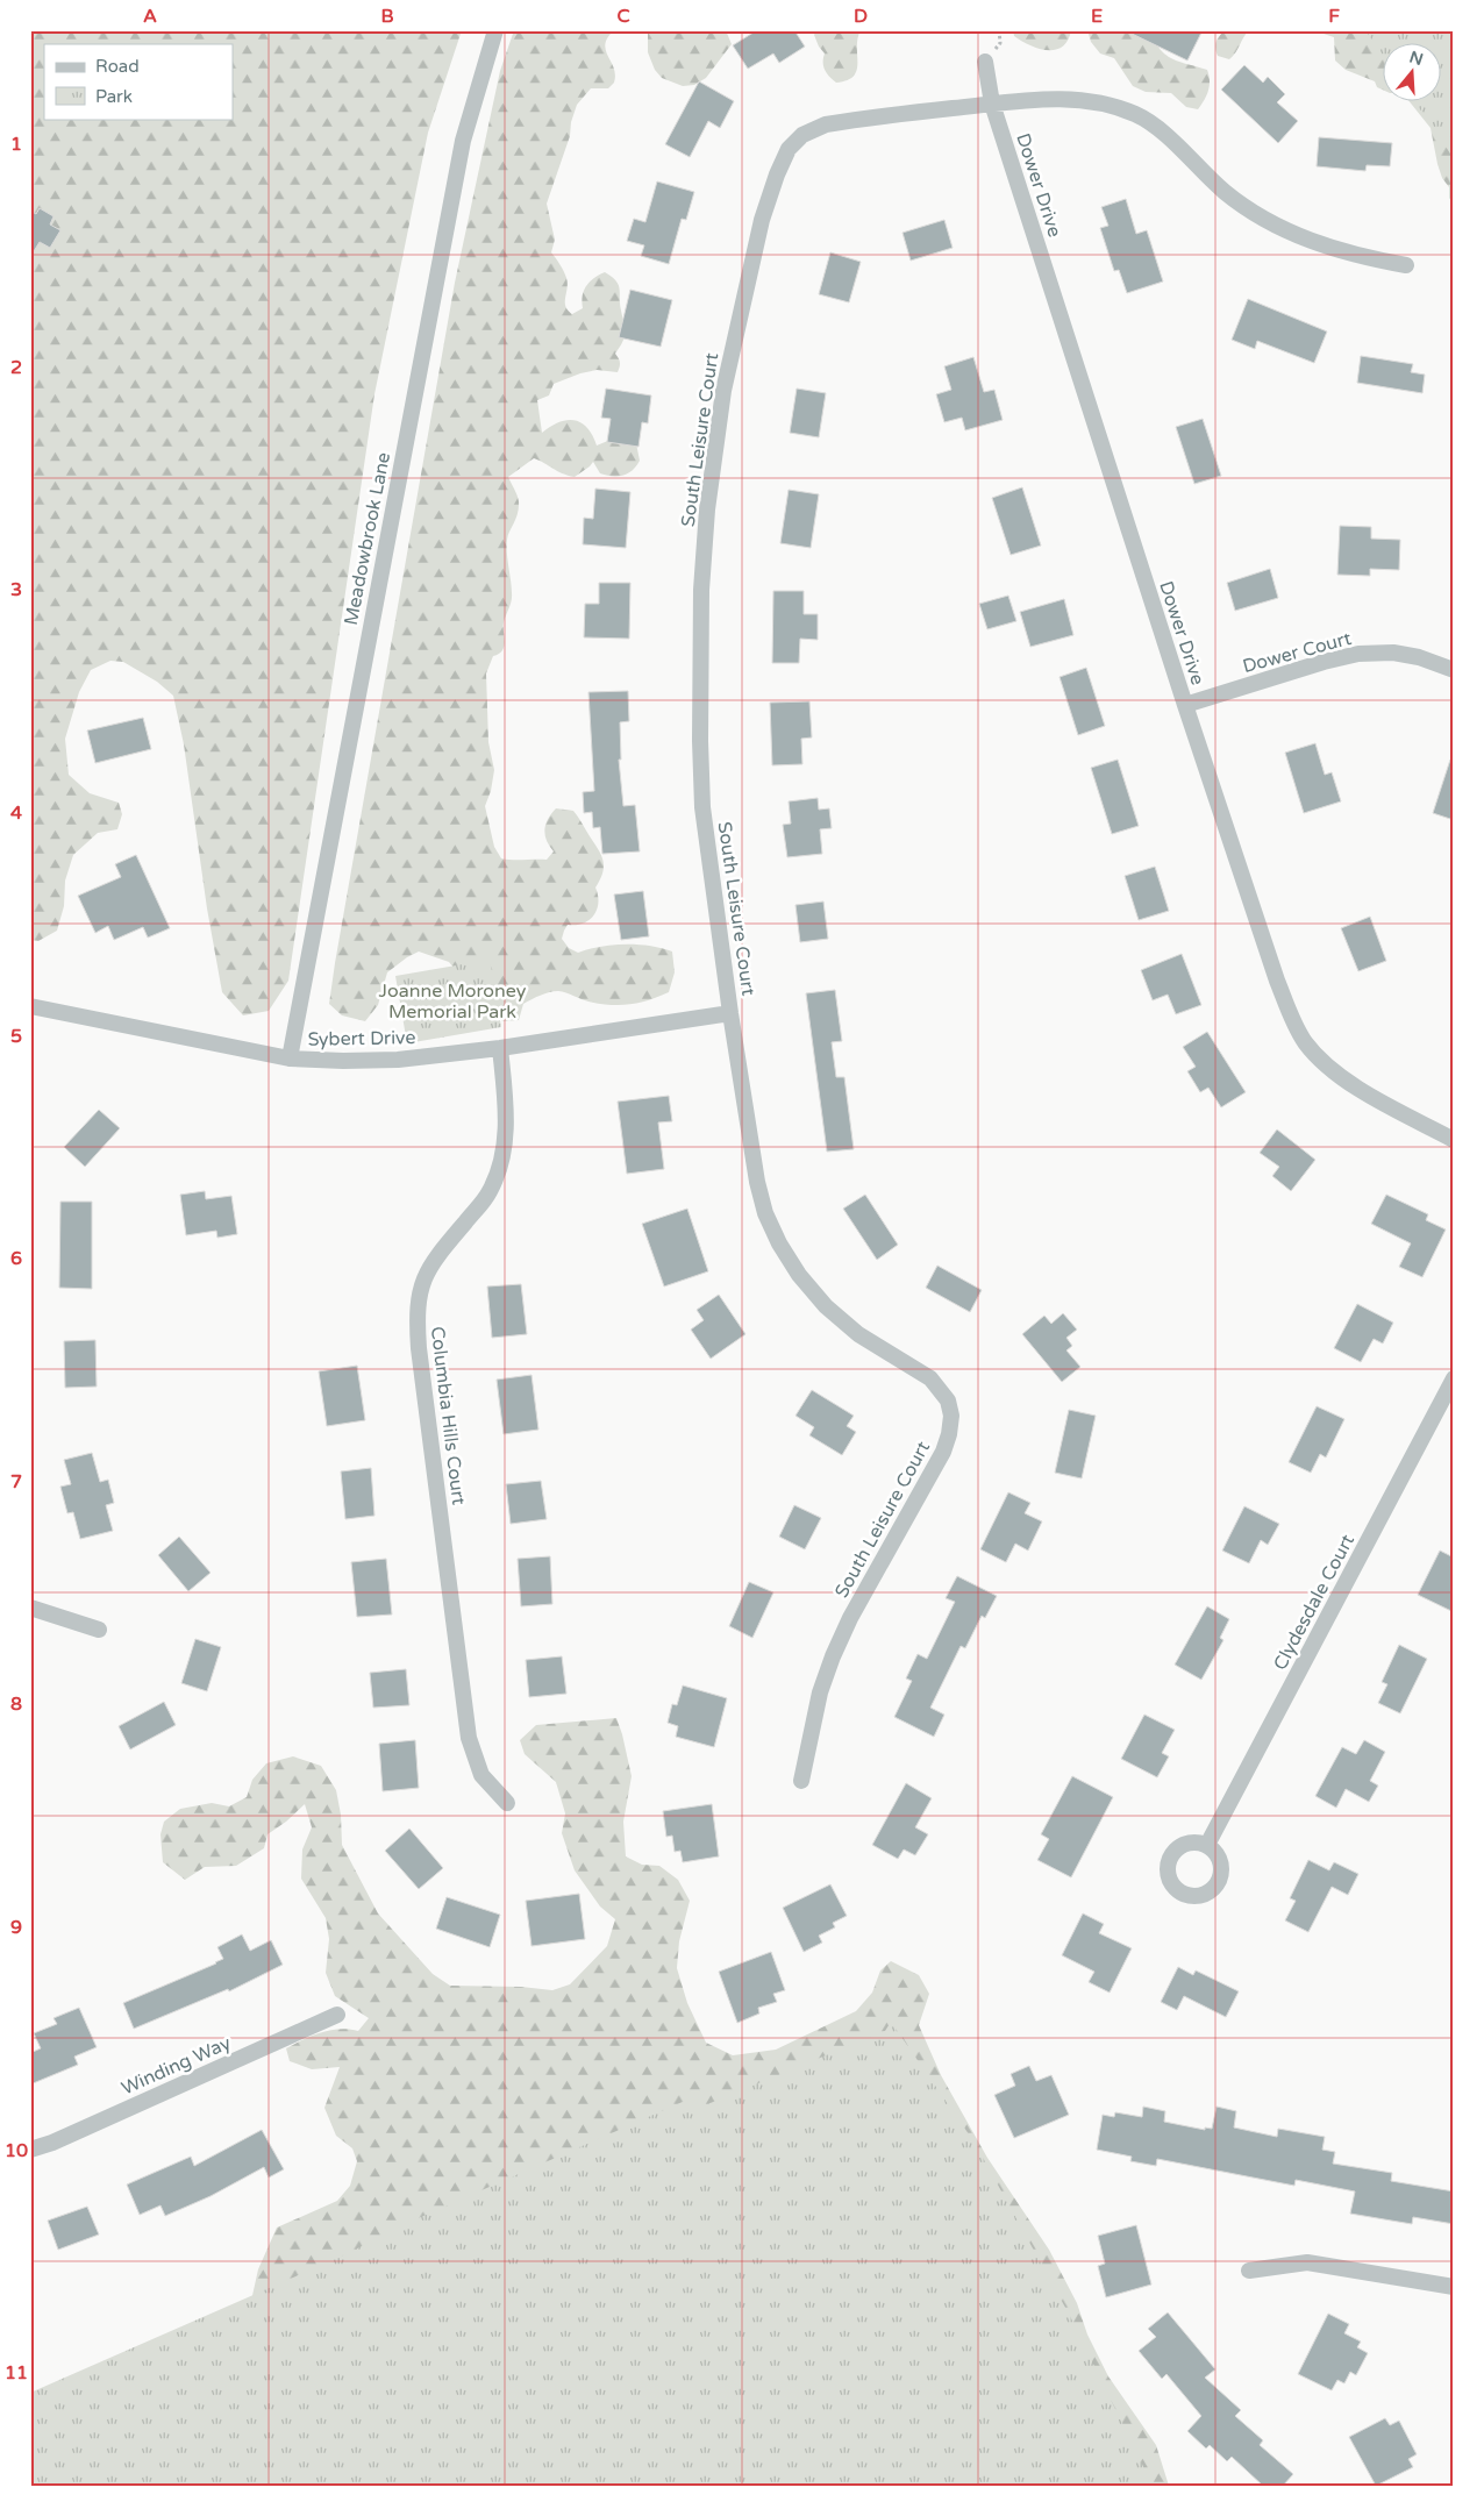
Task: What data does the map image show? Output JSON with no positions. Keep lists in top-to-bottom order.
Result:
{
  "streets": {
    "street": [
      "Dower Drive",
      "South Leisure Court",
      "Meadowbrook Lane",
      "Dower Court",
      "Sybert Drive",
      "Columbia Hills Court",
      "Clydesdale Court",
      "Winding Way"
    ]
  },
  "crossings": [
    ["Dower Drive", "South Leisure Court"],
    ["Dower Drive", "Dower Court"],
    ["South Leisure Court", "Sybert Drive"],
    ["Meadowbrook Lane", "Sybert Drive"],
    ["Sybert Drive", "Columbia Hills Court"]
  ],
  "parks": ["Joanne Moroney Memorial Park"],
  "legend": ["Road", "Park"],
  "north": "top",
  "grid": {
    "columns": [
      "A",
      "B",
      "C",
      "D",
      "E",
      "F"
    ],
    "rows": [
      "1",
      "2",
      "3",
      "4",
      "5",
      "6",
      "7",
      "8",
      "9",
      "10",
      "11"
    ]
  }
}
